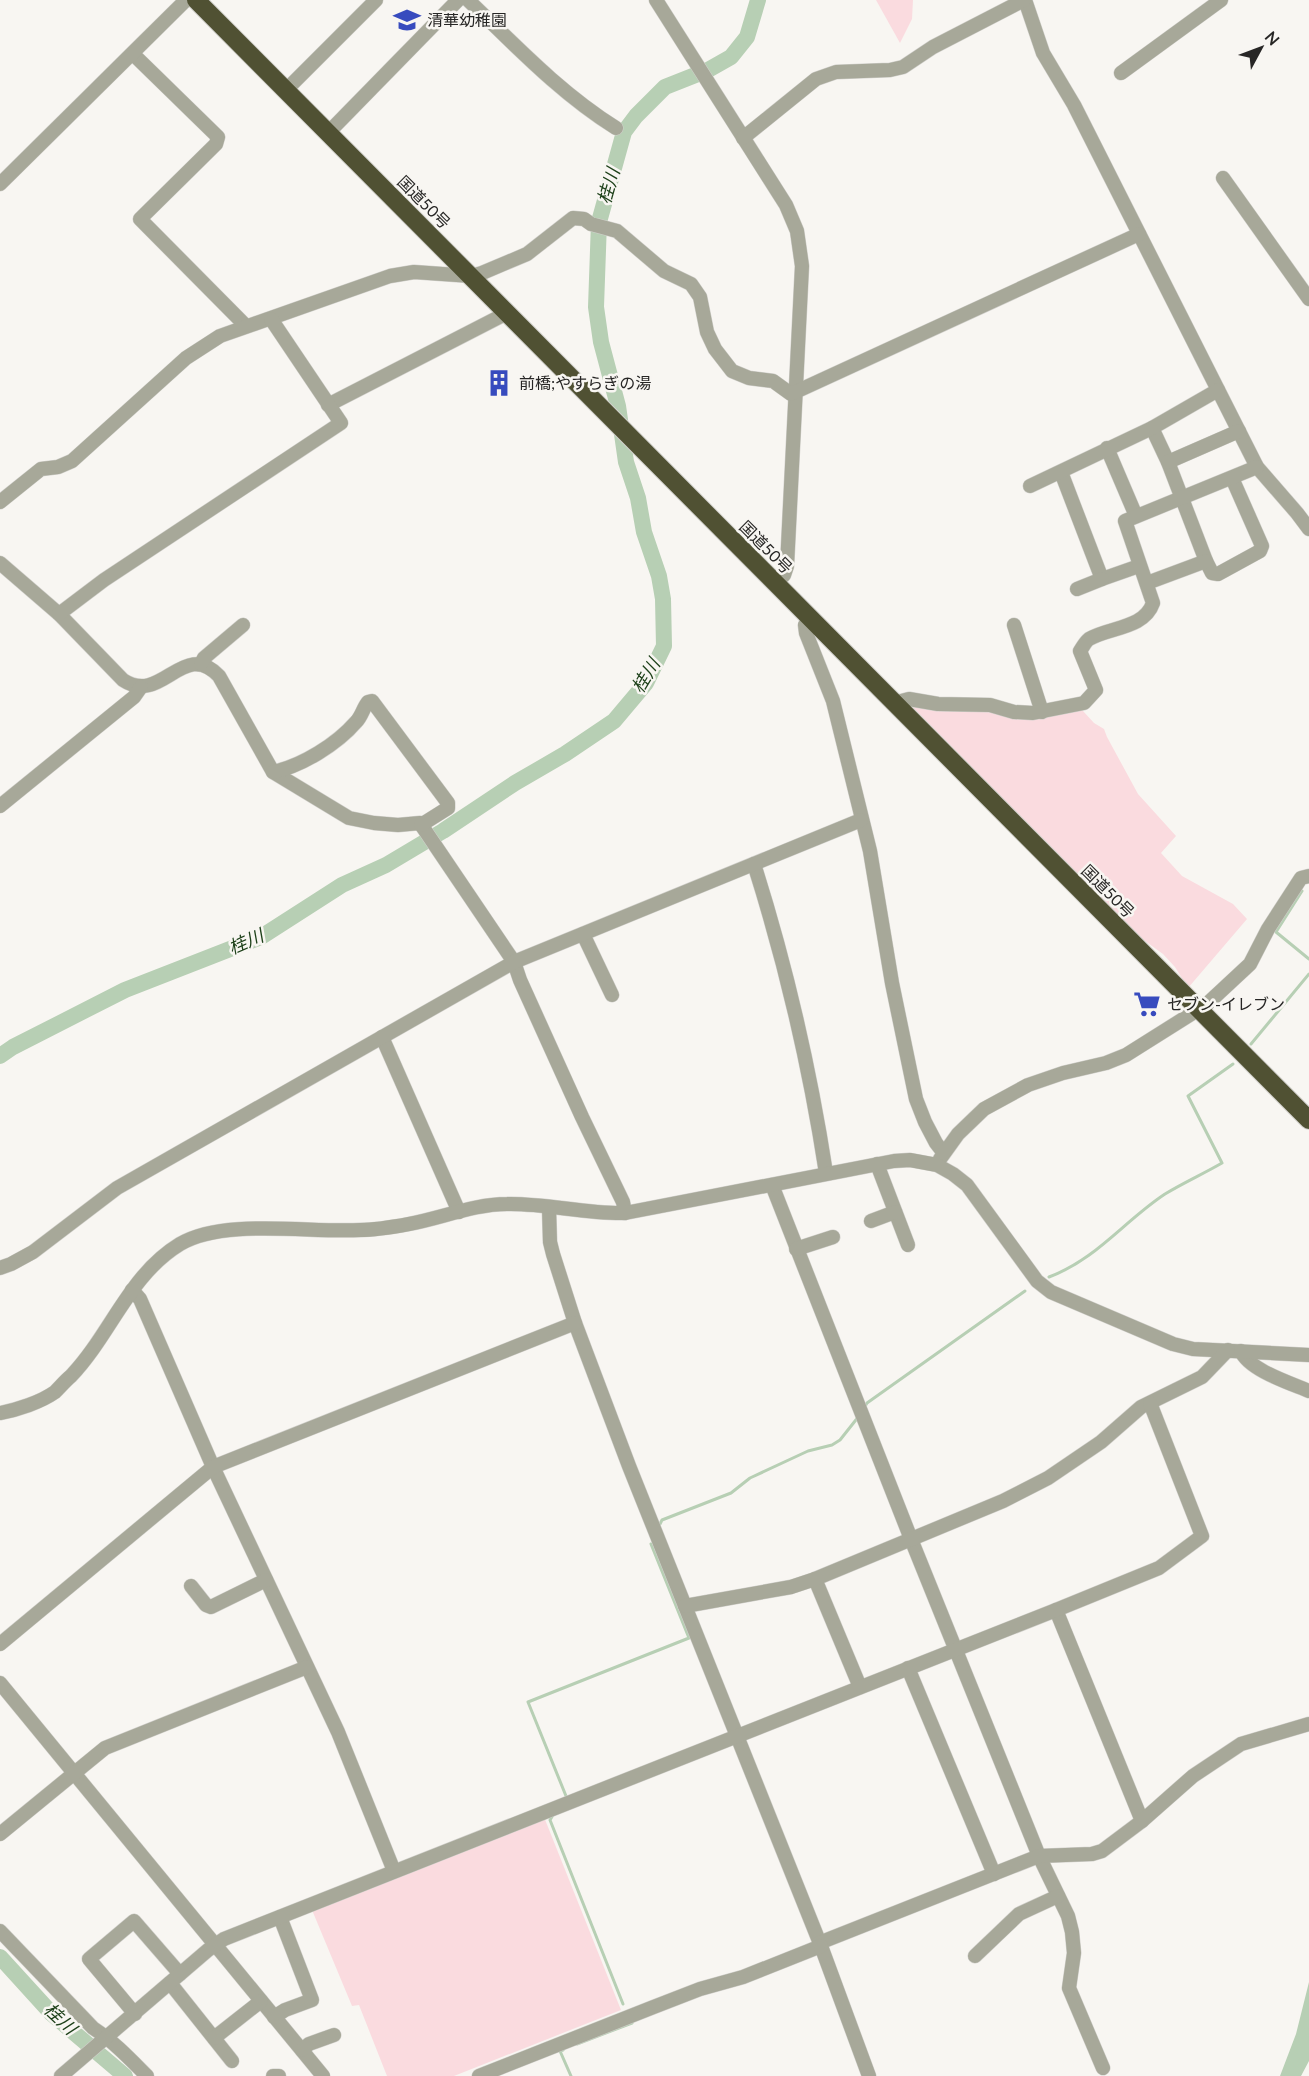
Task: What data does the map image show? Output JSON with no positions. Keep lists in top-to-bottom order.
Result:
{
  "streets": {
    "highway": ["国道50号"]
  },
  "water": ["桂川"],
  "places": {
    "school or university": ["清華幼稚園"],
    "building": ["前橋;やすらぎの湯"],
    "supermarket": ["セブン-イレブン"]
  },
  "north": "top right"
}
